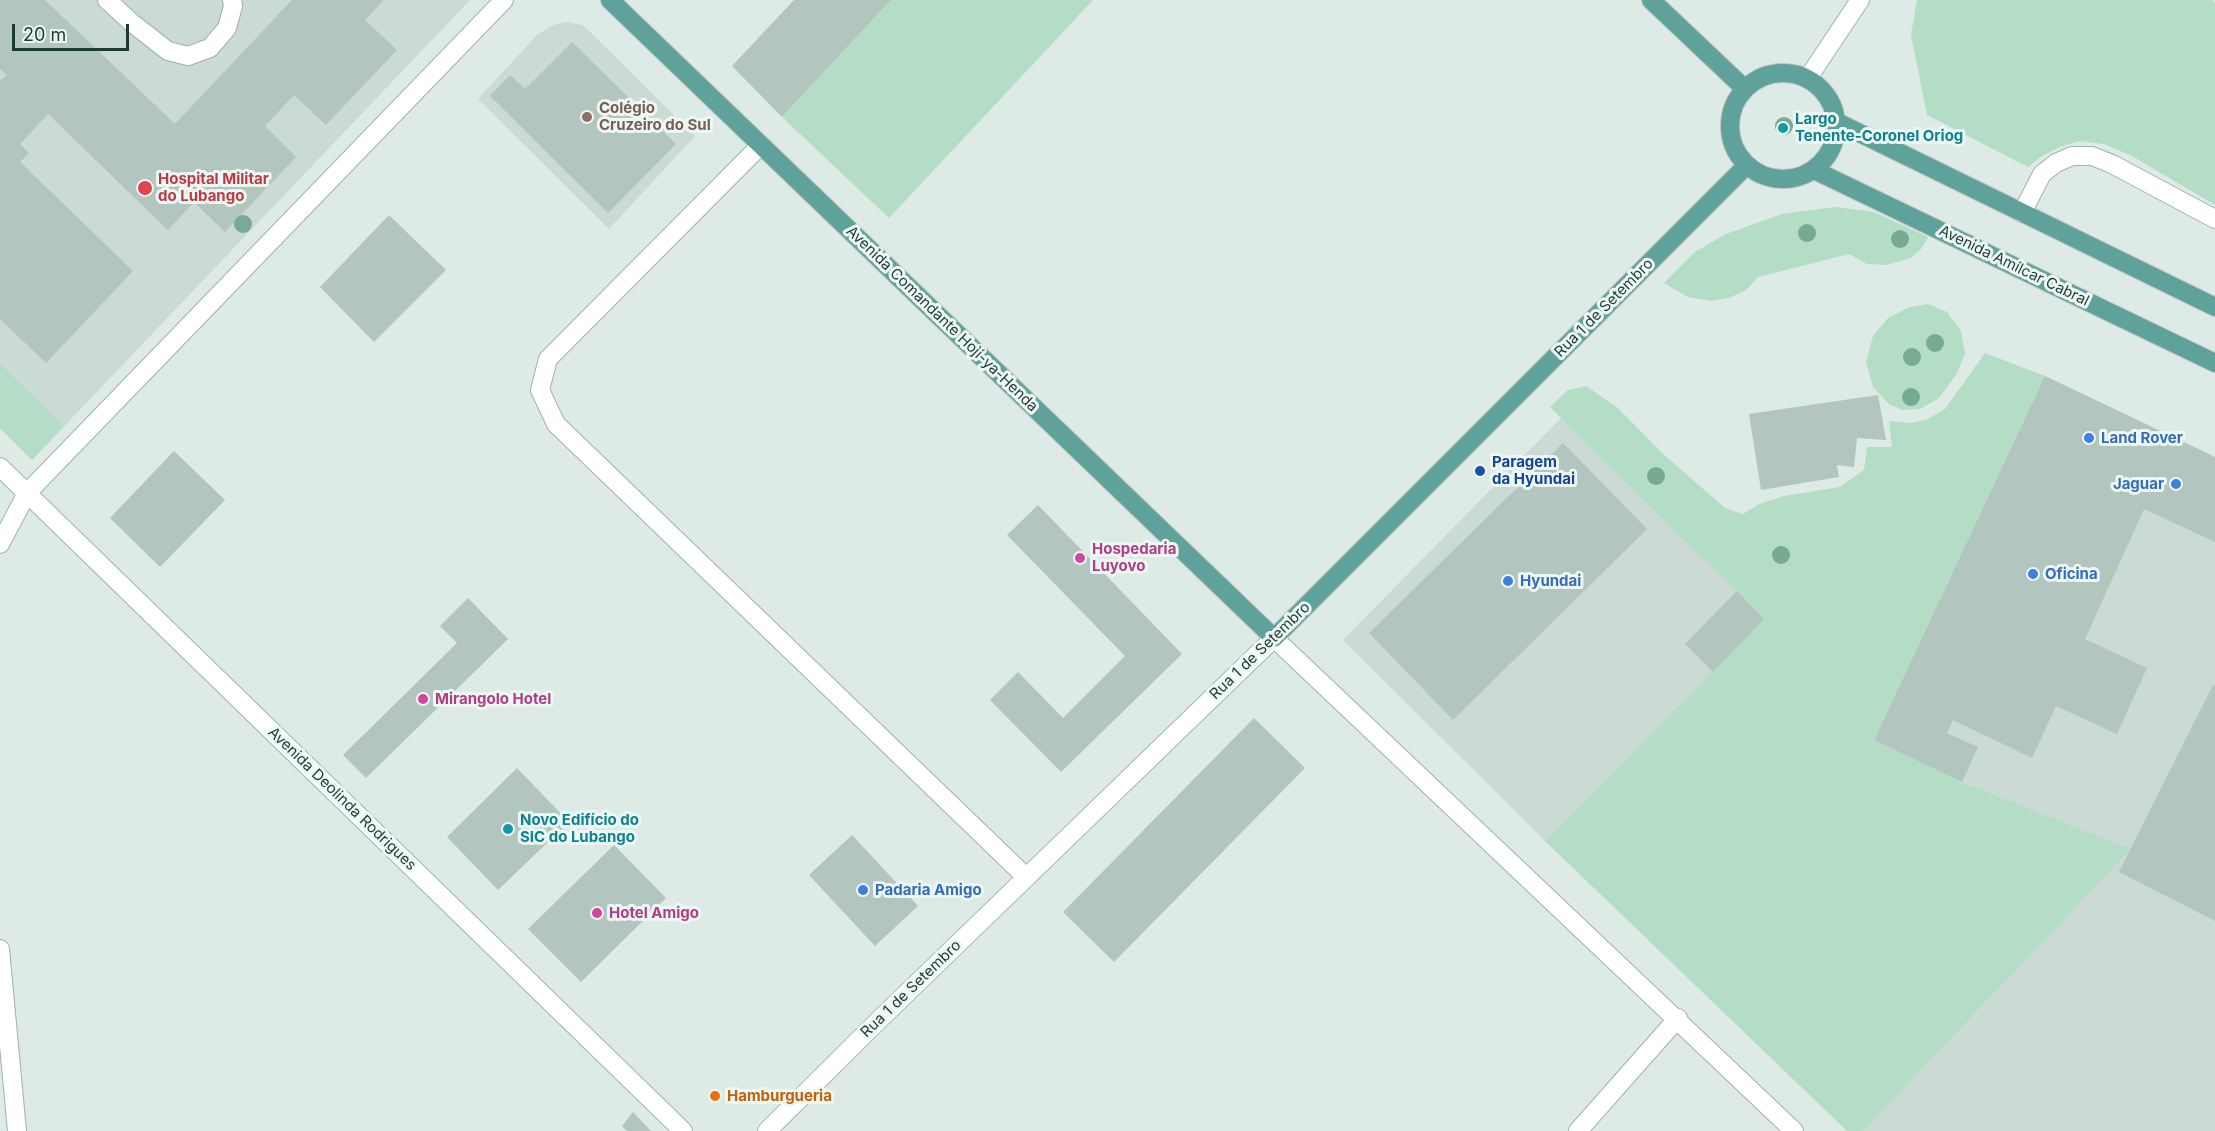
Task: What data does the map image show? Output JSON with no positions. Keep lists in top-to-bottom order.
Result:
{
  "streets": {
    "main road": ["Avenida Amílcar Cabral", "Rua 1 de Setembro", "Avenida Comandante Hoji-ya-Henda"],
    "street": ["Avenida Deolinda Rodrigues"]
  },
  "crossings": [
    ["Avenida Amílcar Cabral", "Rua 1 de Setembro"],
    ["Rua 1 de Setembro", "Avenida Comandante Hoji-ya-Henda"]
  ],
  "places": [
    "Colégio Cruzeiro do Sul",
    "Largo Tenente-Coronel Oriog",
    "Hospital Militar do Lubango",
    "Land Rover",
    "Paragem da Hyundai",
    "Jaguar",
    "Hospedaria Luyovo",
    "Oficina",
    "Hyundai",
    "Mirangolo Hotel",
    "Novo Edifício do SIC do Lubango",
    "Padaria Amigo",
    "Hotel Amigo",
    "Hamburgueria"
  ],
  "scale_bar": "20 m"
}
